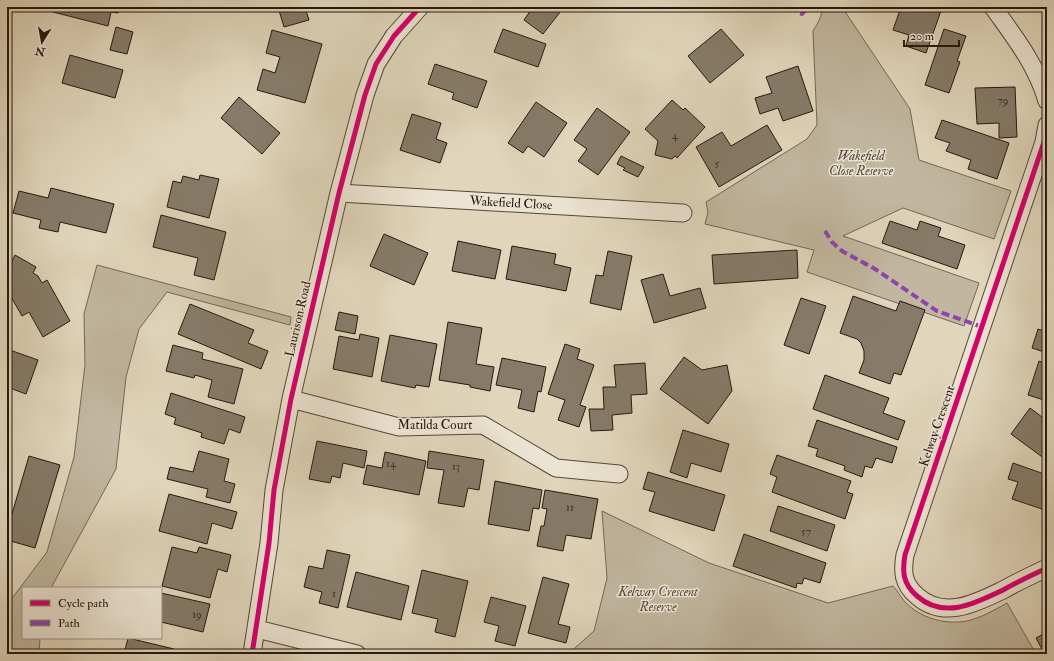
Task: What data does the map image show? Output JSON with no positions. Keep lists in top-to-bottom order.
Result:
{
  "streets": {
    "street": [
      "Wakefield Close",
      "Laurison Road",
      "Matilda Court",
      "Kelway Crescent"
    ]
  },
  "crossings": [
    ["Wakefield Close", "Laurison Road"],
    ["Laurison Road", "Matilda Court"]
  ],
  "parks": ["Wakefield Close Reserve", "Kelway Crescent Reserve"],
  "house_numbers": [
    "79",
    "4",
    "5",
    "14",
    "13",
    "11",
    "57",
    "1",
    "19"
  ],
  "legend": ["Cycle path", "Path"],
  "scale_bar": "20 m",
  "north": "bottom"
}
